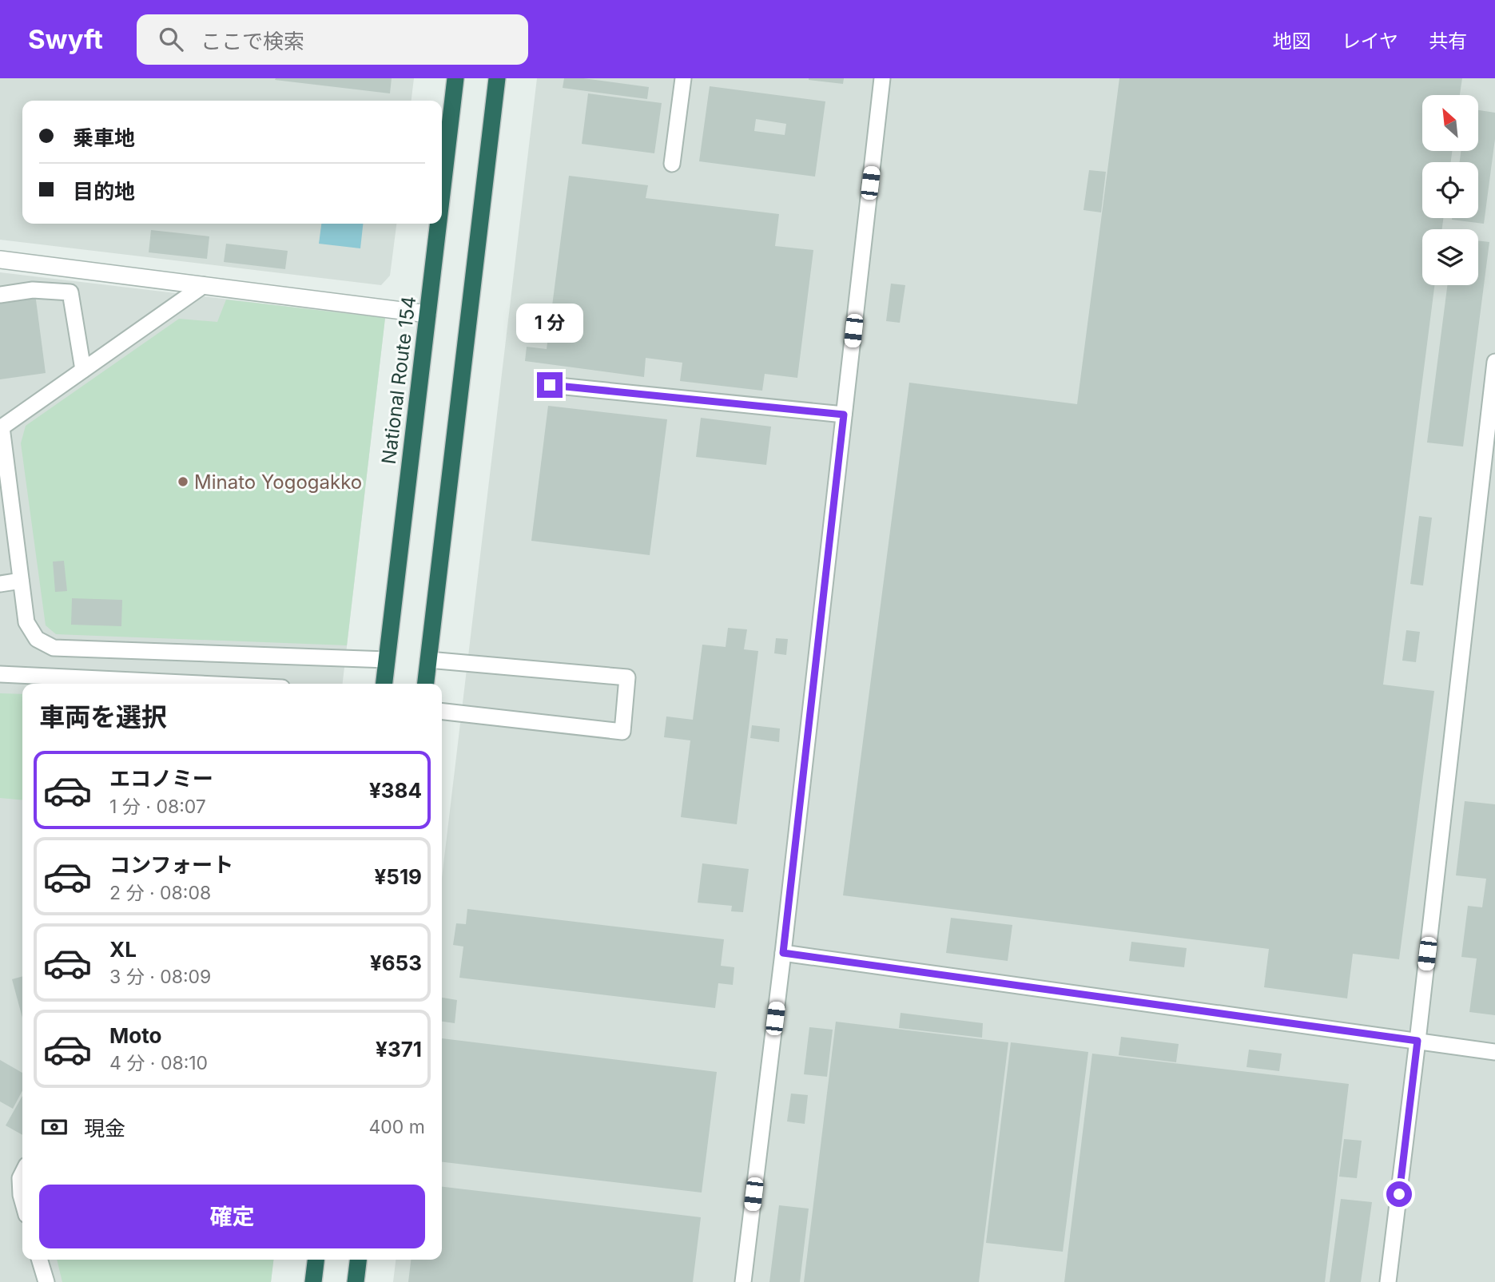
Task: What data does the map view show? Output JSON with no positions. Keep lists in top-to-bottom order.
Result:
{
  "streets": {
    "highway": ["National Route 154"]
  },
  "places": ["Minato Yogogakko"],
  "north": "top left",
  "page": {
    "header": "Swyft",
    "search": "ここで検索",
    "nav": ["地図", "レイヤ", "共有"],
    "banner": ["乗車地", "目的地"],
    "bubble": "1 分",
    "heading": "車両を選択",
    "list": [
      {
        "name": "エコノミー",
        "note": "1 分 · 08:07",
        "value": "¥384"
      },
      {
        "name": "コンフォート",
        "note": "2 分 · 08:08",
        "value": "¥519"
      },
      {
        "name": "XL",
        "note": "3 分 · 08:09",
        "value": "¥653"
      },
      {
        "name": "Moto",
        "note": "4 分 · 08:10",
        "value": "¥371"
      }
    ],
    "pay": ["現金", "400 m"],
    "buttons": "確定"
  }
}
